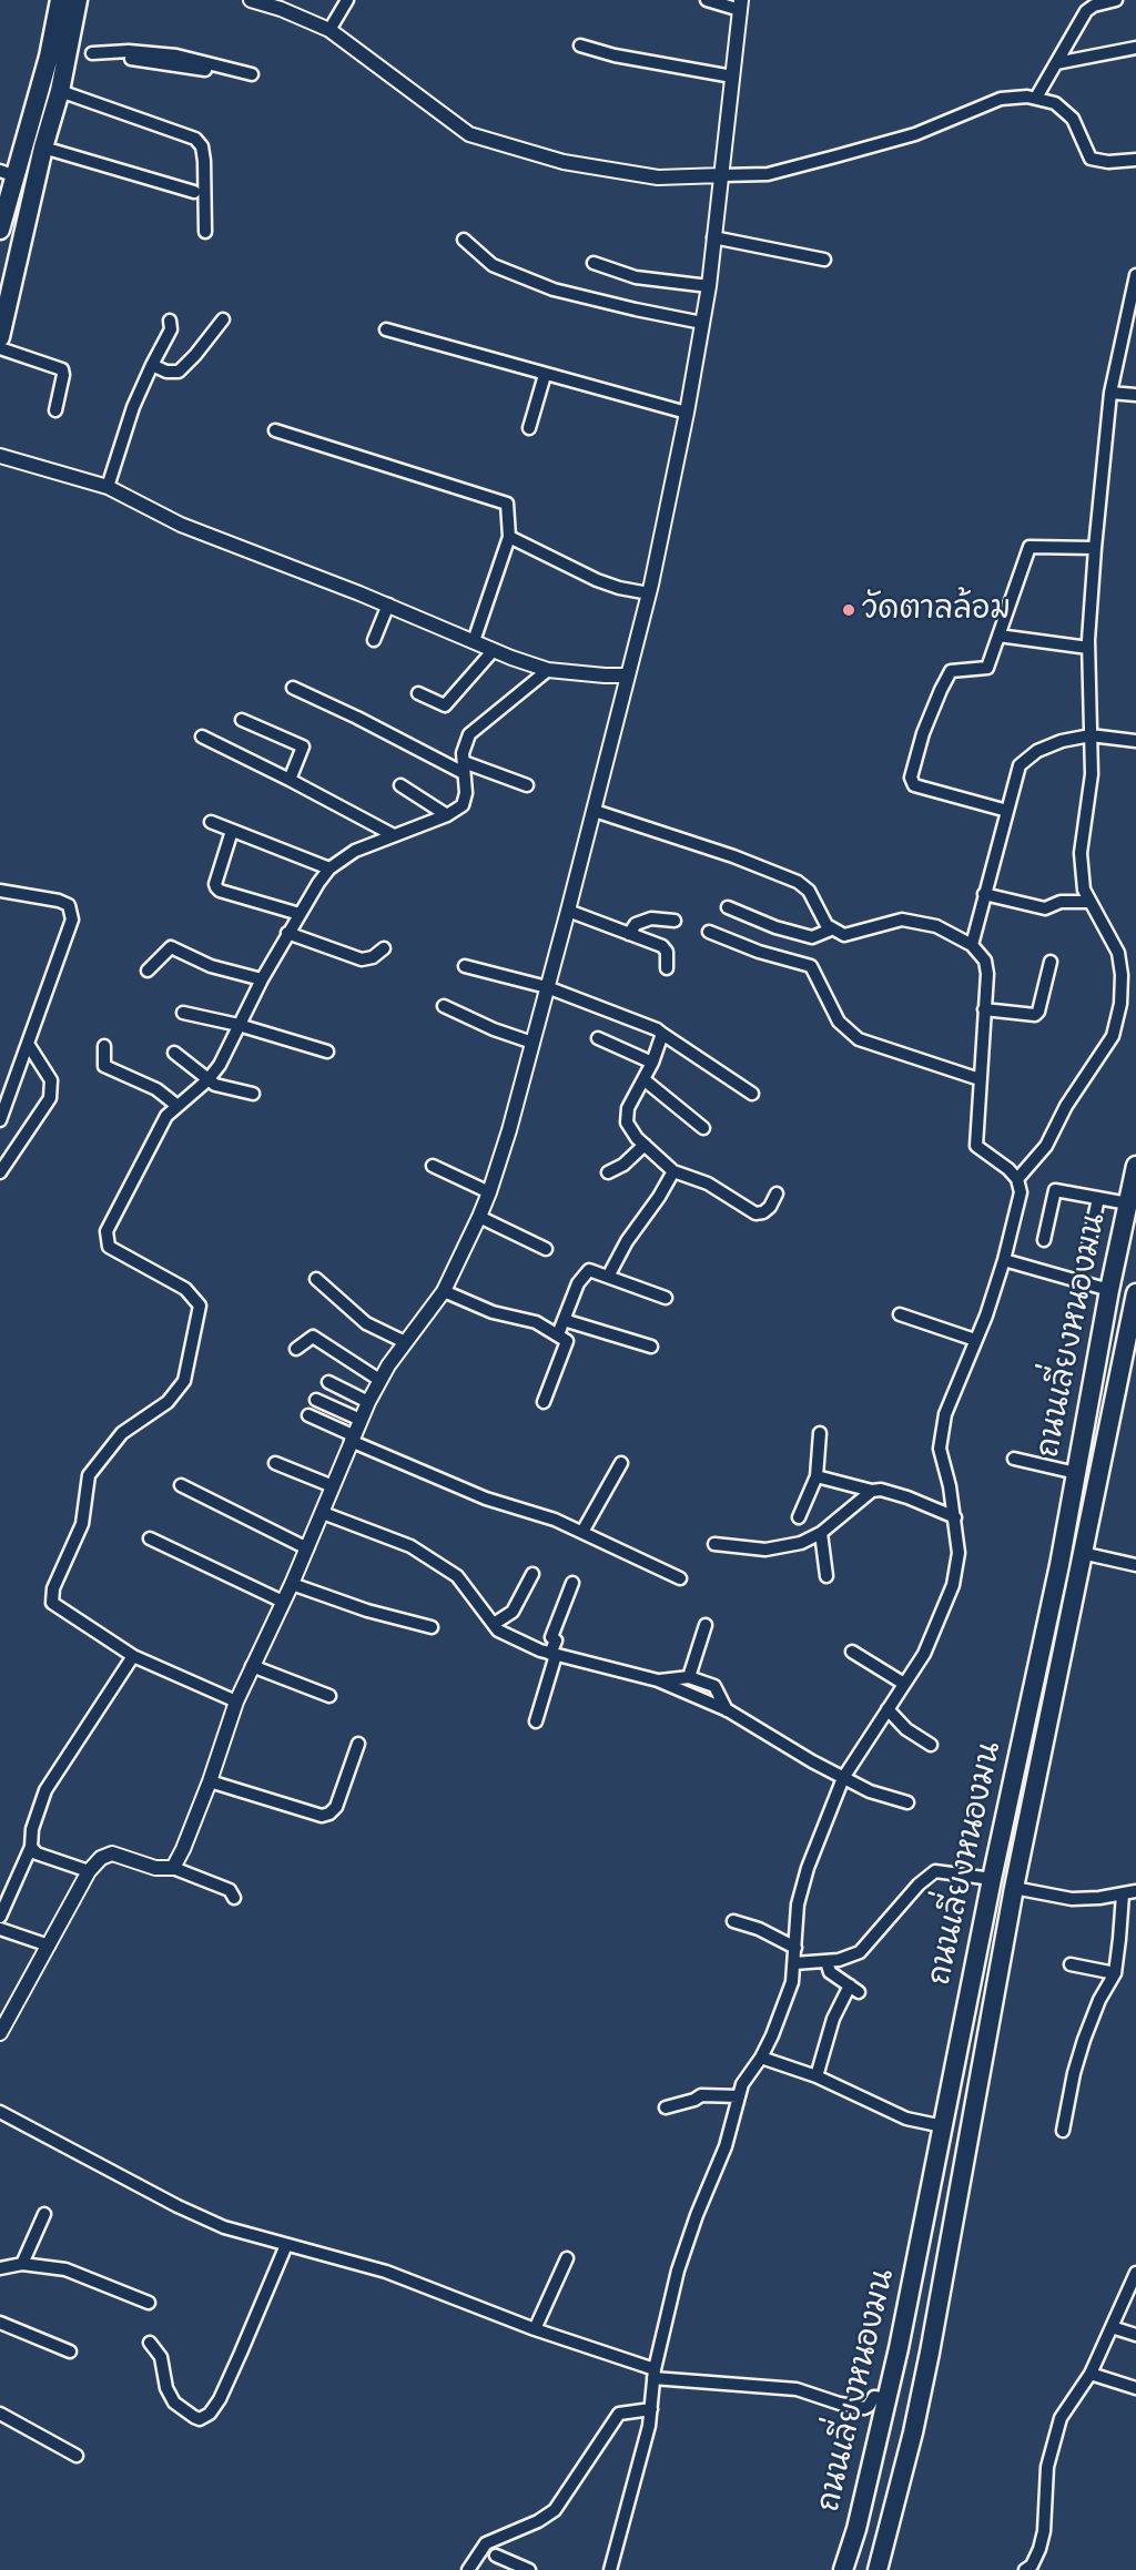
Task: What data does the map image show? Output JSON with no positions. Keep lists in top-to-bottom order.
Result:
{
  "streets": {
    "main road": ["ถนนเลี่ยงหนองมน"]
  },
  "places": ["วัดตาลล้อม"]
}
